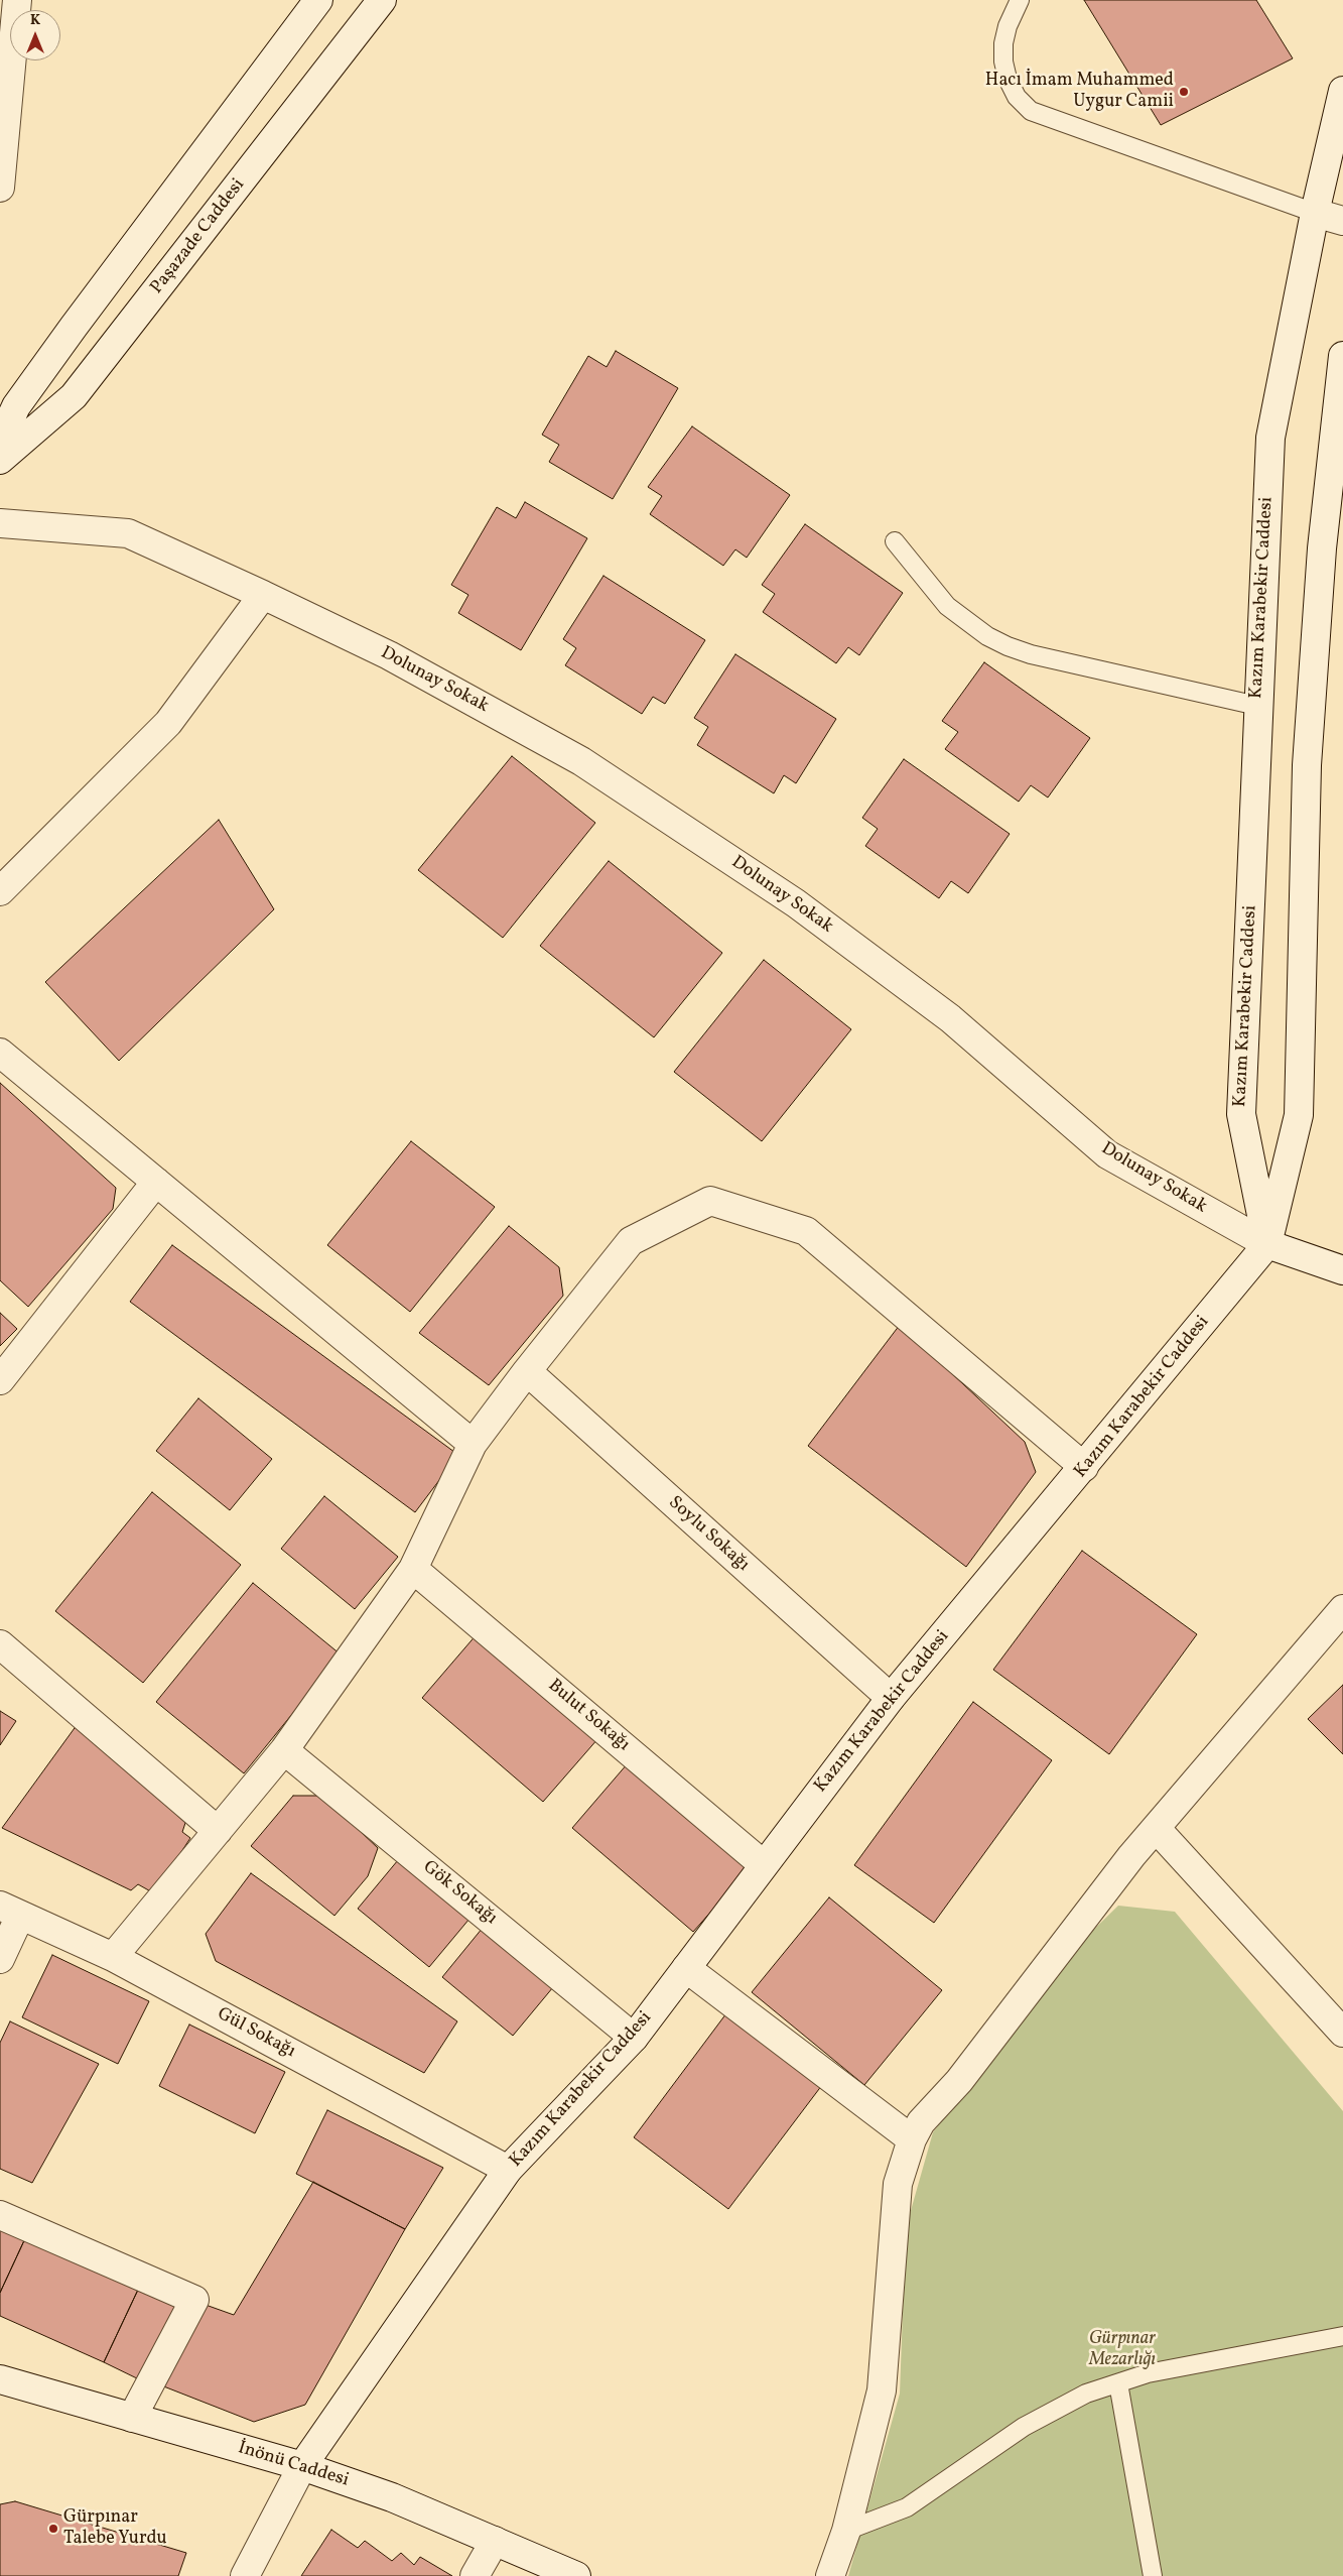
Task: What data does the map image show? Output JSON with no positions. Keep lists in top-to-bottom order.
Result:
{
  "streets": {
    "street": [
      "Paşazade Caddesi",
      "Kazım Karabekir Caddesi",
      "Dolunay Sokak",
      "Soylu Sokağı",
      "Bulut Sokağı",
      "Gök Sokağı",
      "Gül Sokağı",
      "İnönü Caddesi"
    ]
  },
  "crossings": [
    ["Kazım Karabekir Caddesi", "Dolunay Sokak"],
    ["Kazım Karabekir Caddesi", "Soylu Sokağı"],
    ["Kazım Karabekir Caddesi", "Bulut Sokağı"],
    ["Kazım Karabekir Caddesi", "Gök Sokağı"],
    ["Kazım Karabekir Caddesi", "Gül Sokağı"],
    ["Kazım Karabekir Caddesi", "İnönü Caddesi"]
  ],
  "parks": ["Gürpınar Mezarlığı"],
  "places": ["Hacı İmam Muhammed Uygur Camii", "Gürpınar Talebe Yurdu"],
  "north": "top"
}
